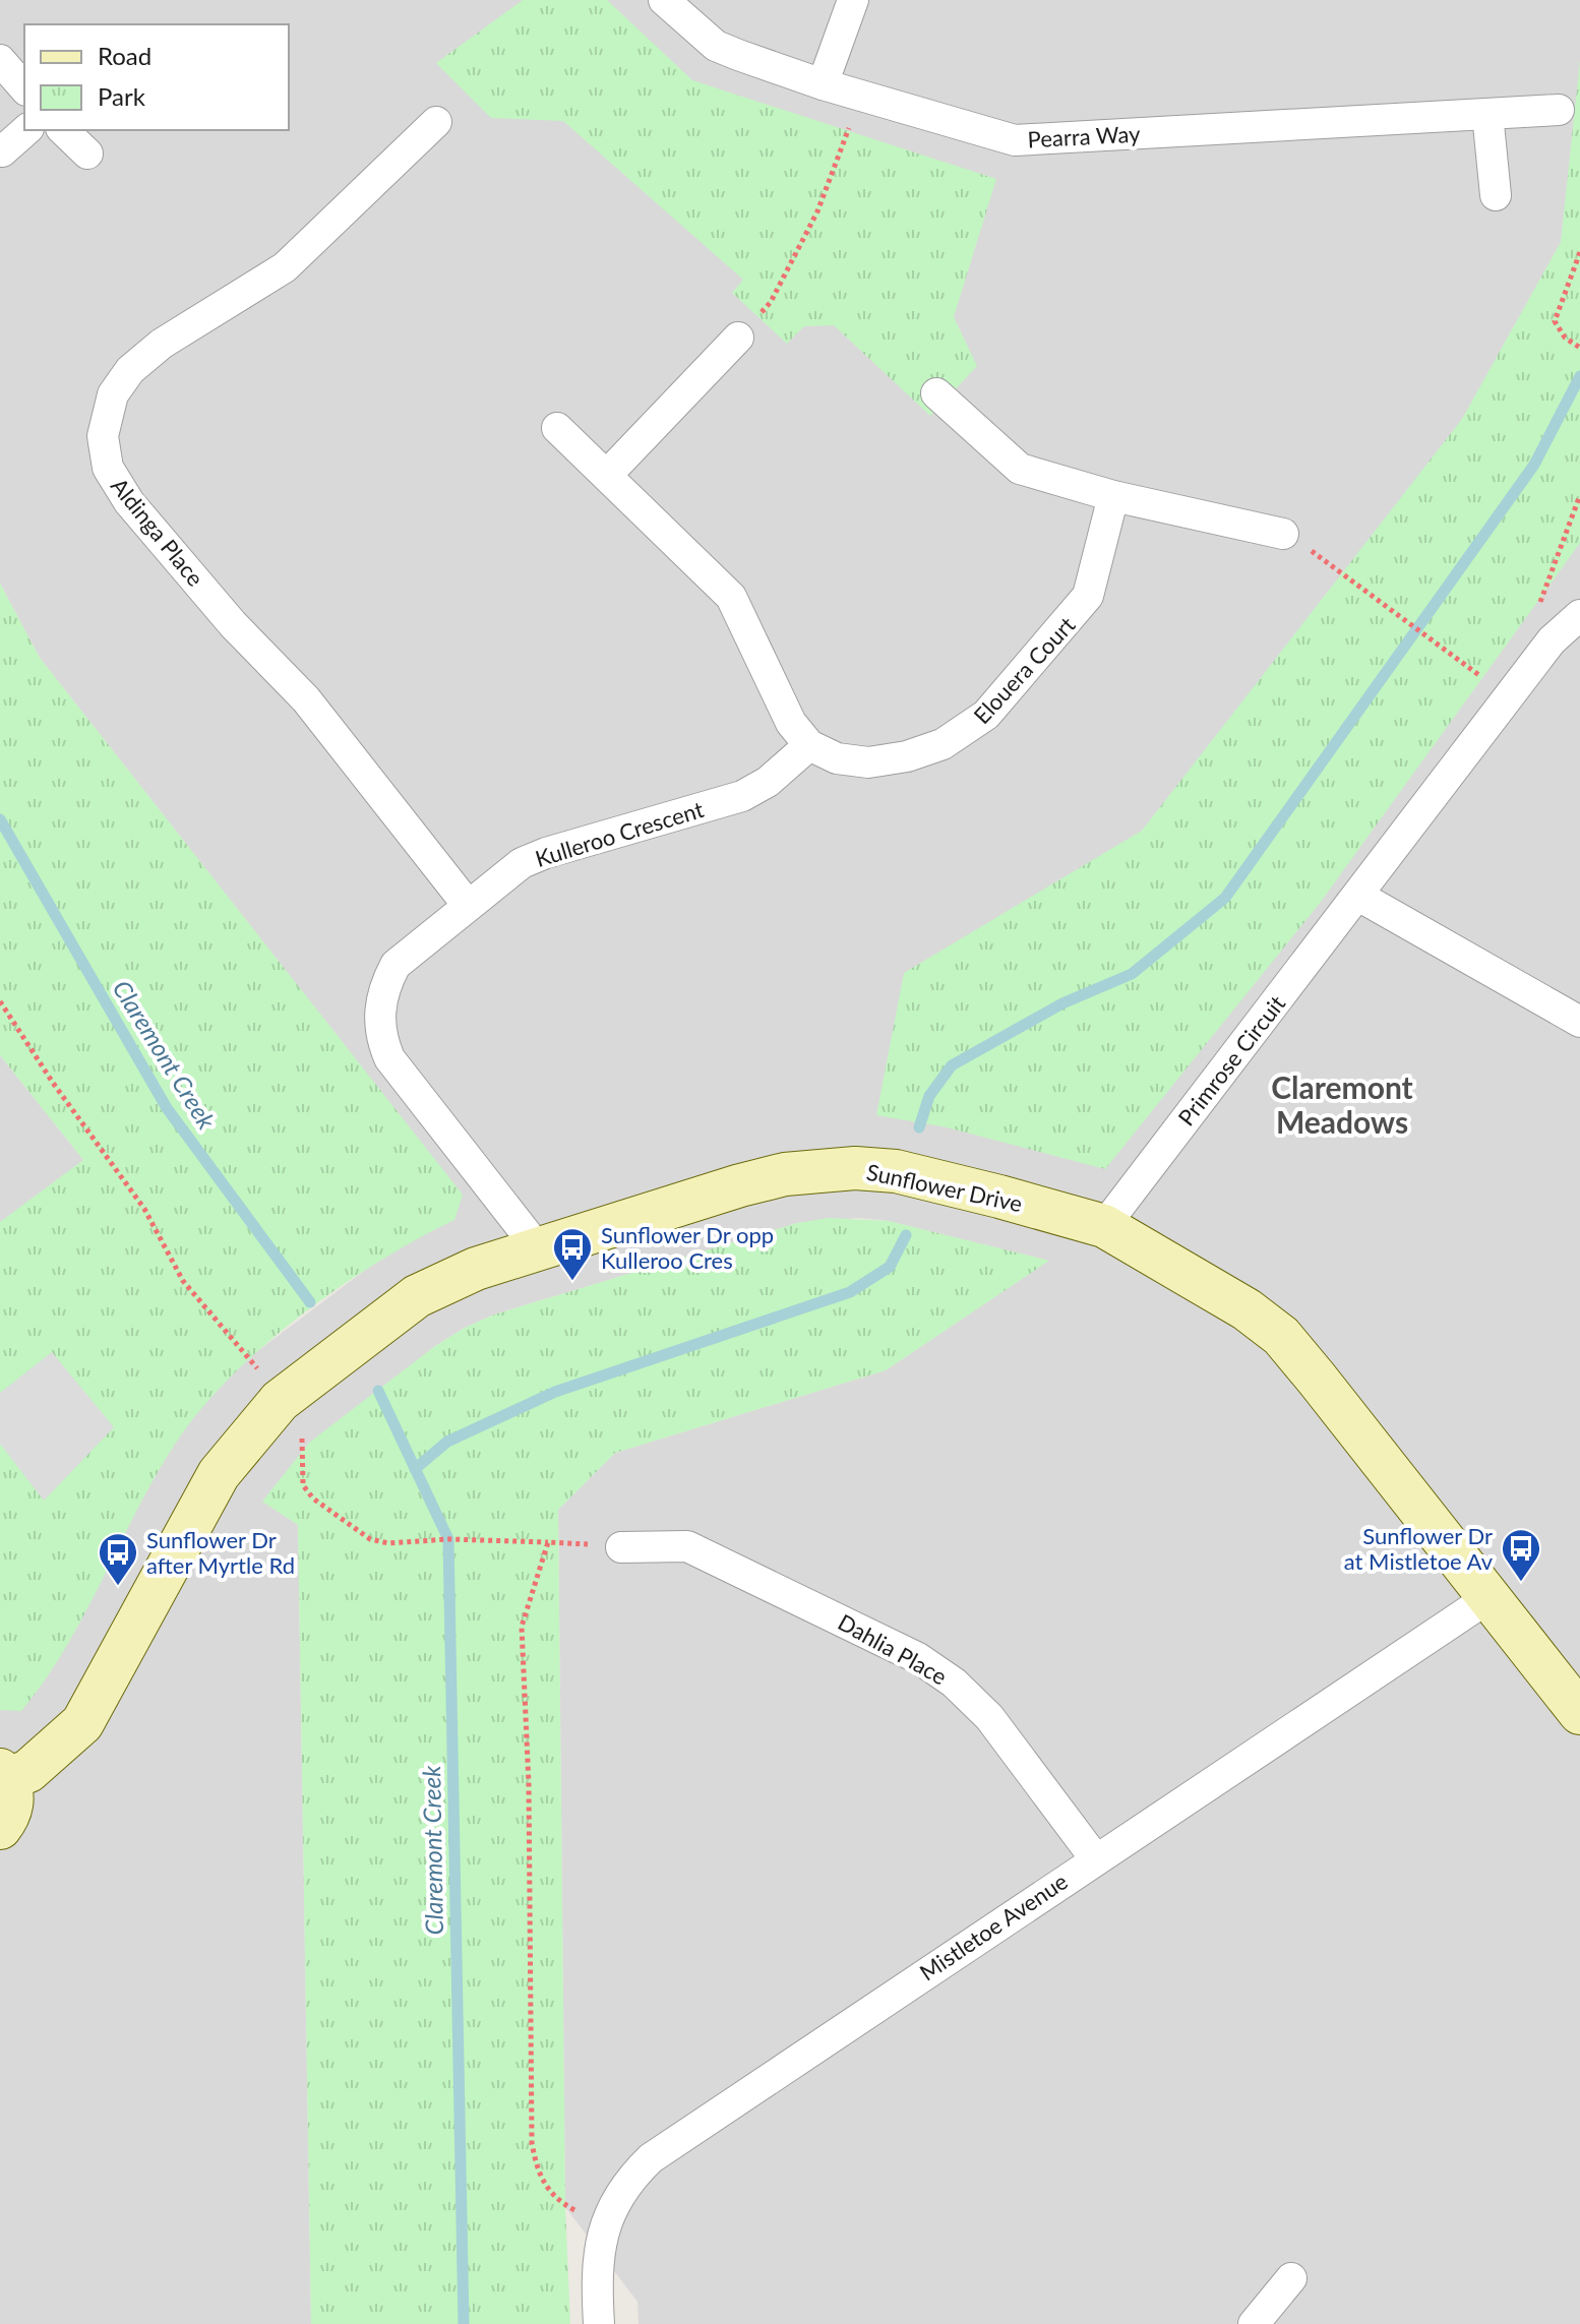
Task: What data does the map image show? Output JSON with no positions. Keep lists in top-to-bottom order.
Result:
{
  "streets": {
    "street": [
      "Pearra Way",
      "Aldinga Place",
      "Elouera Court",
      "Kulleroo Crescent",
      "Primrose Circuit",
      "Sunflower Drive",
      "Dahlia Place",
      "Mistletoe Avenue"
    ]
  },
  "crossings": [
    ["Aldinga Place", "Kulleroo Crescent"],
    ["Elouera Court", "Kulleroo Crescent"],
    ["Kulleroo Crescent", "Sunflower Drive"],
    ["Primrose Circuit", "Sunflower Drive"],
    ["Sunflower Drive", "Mistletoe Avenue"],
    ["Dahlia Place", "Mistletoe Avenue"]
  ],
  "districts": ["Claremont Meadows"],
  "water": ["Claremont Creek"],
  "places": {
    "bus stop": ["Sunflower Dr opp Kulleroo Cres", "Sunflower Dr at Mistletoe Av", "Sunflower Dr after Myrtle Rd"]
  },
  "legend": ["Road", "Park"]
}
